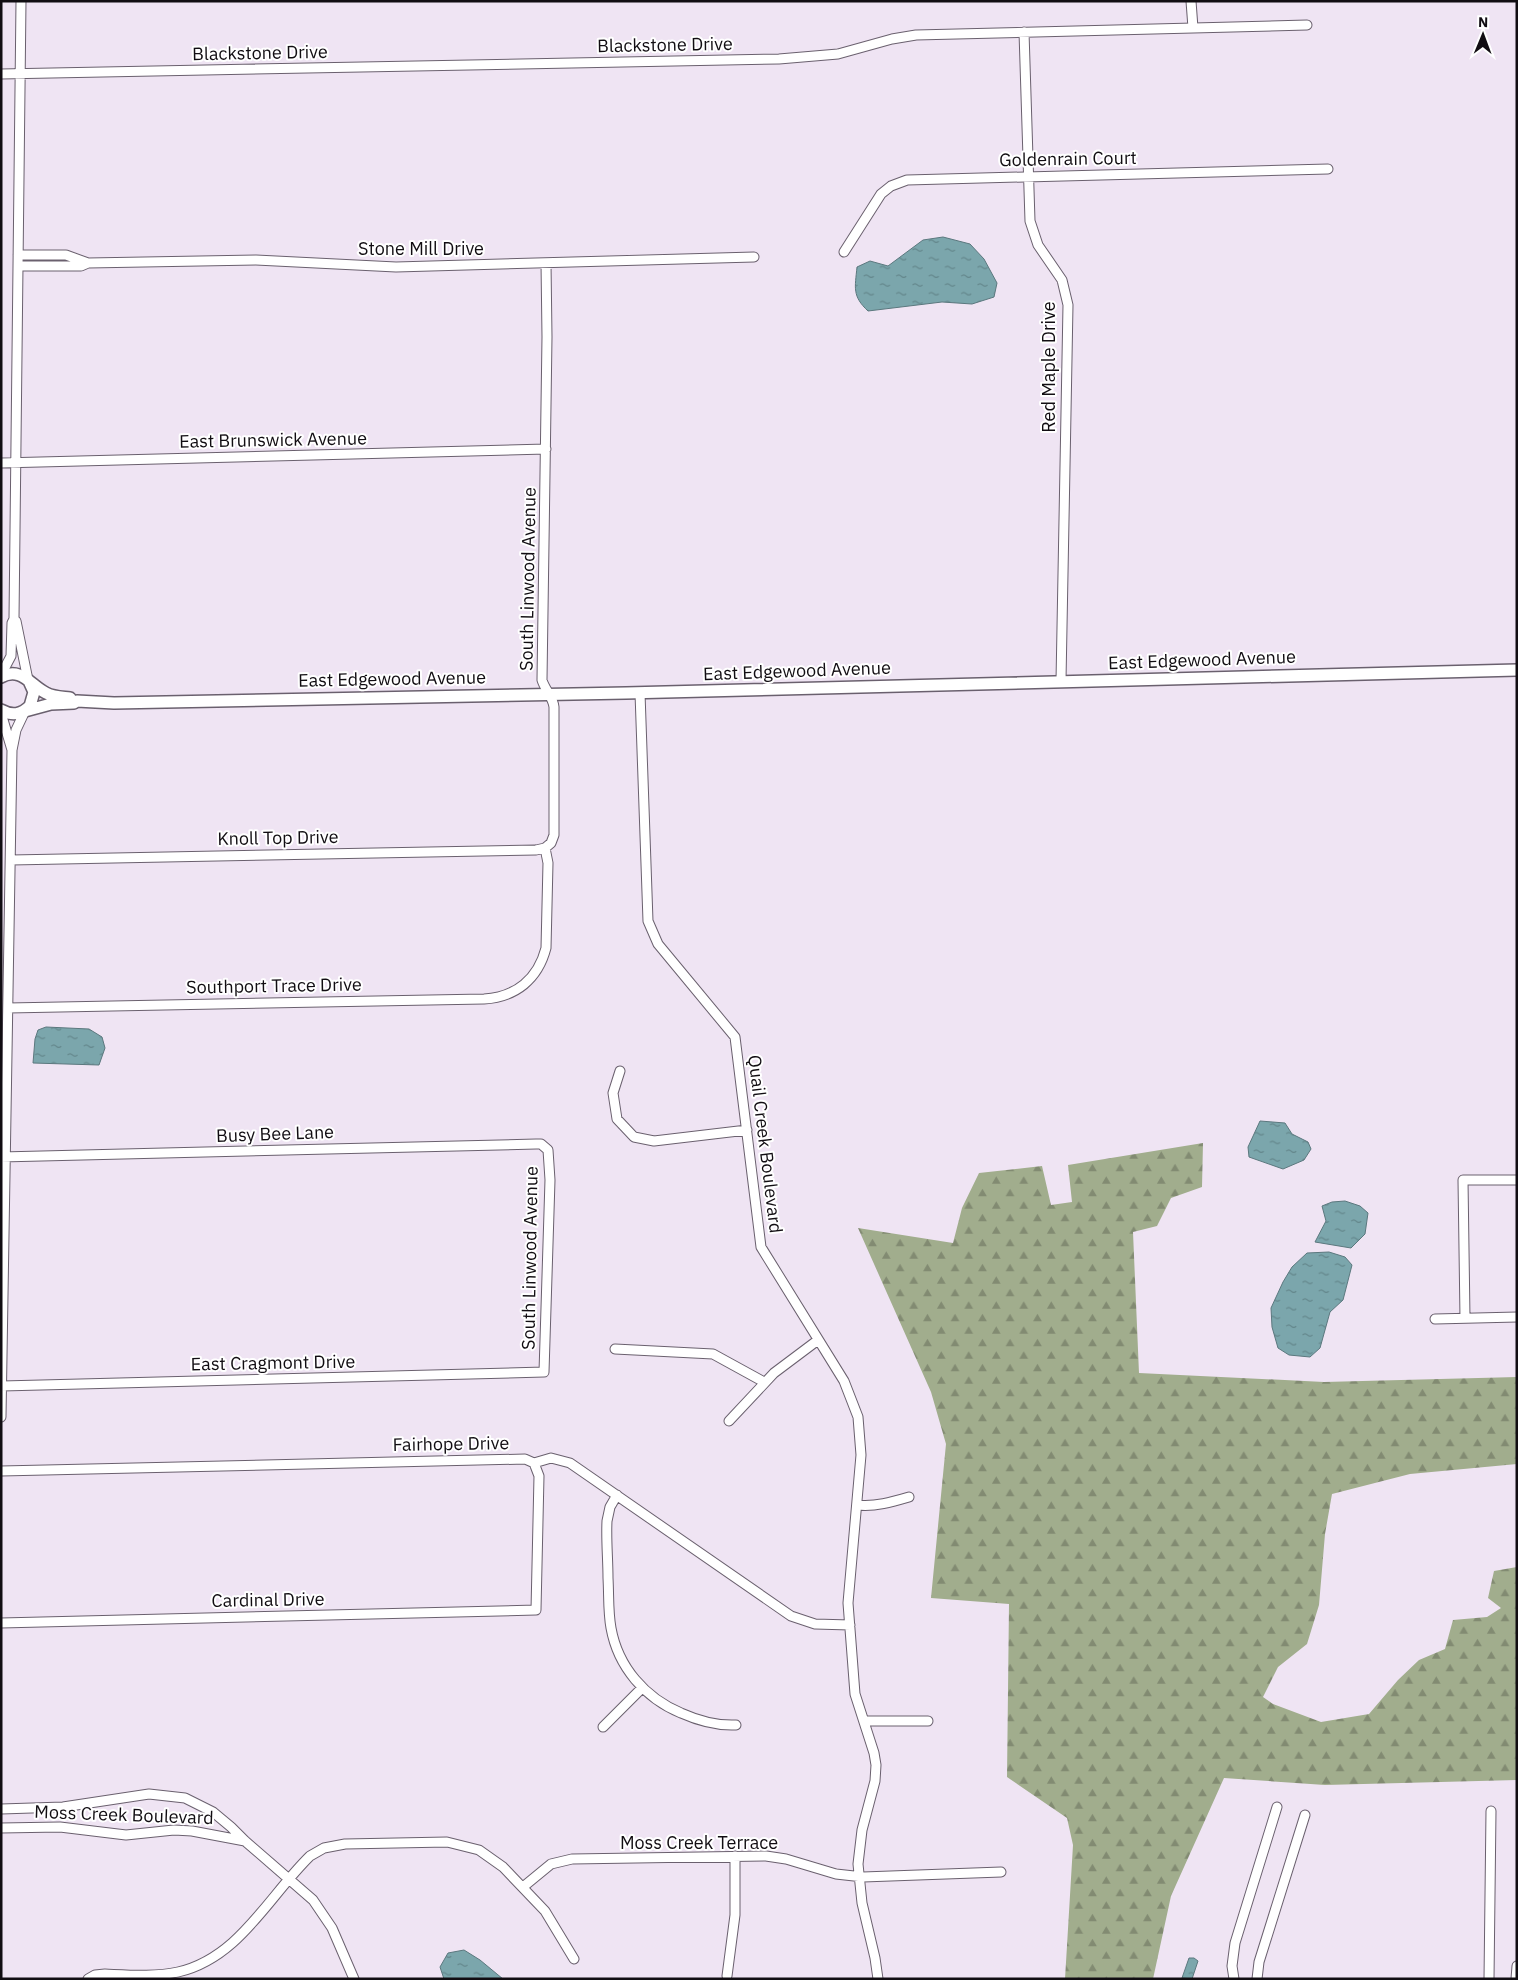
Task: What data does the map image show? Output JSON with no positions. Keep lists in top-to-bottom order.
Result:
{
  "streets": {
    "main road": ["East Edgewood Avenue"],
    "street": [
      "Blackstone Drive",
      "Goldenrain Court",
      "Stone Mill Drive",
      "Red Maple Drive",
      "East Brunswick Avenue",
      "South Linwood Avenue",
      "Knoll Top Drive",
      "Southport Trace Drive",
      "Busy Bee Lane",
      "Quail Creek Boulevard",
      "East Cragmont Drive",
      "Fairhope Drive",
      "Cardinal Drive",
      "Moss Creek Boulevard",
      "Moss Creek Terrace"
    ]
  },
  "crossings": [
    ["Blackstone Drive", "Red Maple Drive"],
    ["Goldenrain Court", "Red Maple Drive"],
    ["Stone Mill Drive", "South Linwood Avenue"],
    ["Red Maple Drive", "East Edgewood Avenue"],
    ["East Brunswick Avenue", "South Linwood Avenue"],
    ["South Linwood Avenue", "East Edgewood Avenue"],
    ["South Linwood Avenue", "Knoll Top Drive"],
    ["South Linwood Avenue", "Southport Trace Drive"],
    ["South Linwood Avenue", "Busy Bee Lane"],
    ["South Linwood Avenue", "East Cragmont Drive"],
    ["East Edgewood Avenue", "Quail Creek Boulevard"],
    ["Quail Creek Boulevard", "Fairhope Drive"],
    ["Quail Creek Boulevard", "Moss Creek Terrace"],
    ["Fairhope Drive", "Cardinal Drive"]
  ],
  "north": "top"
}
